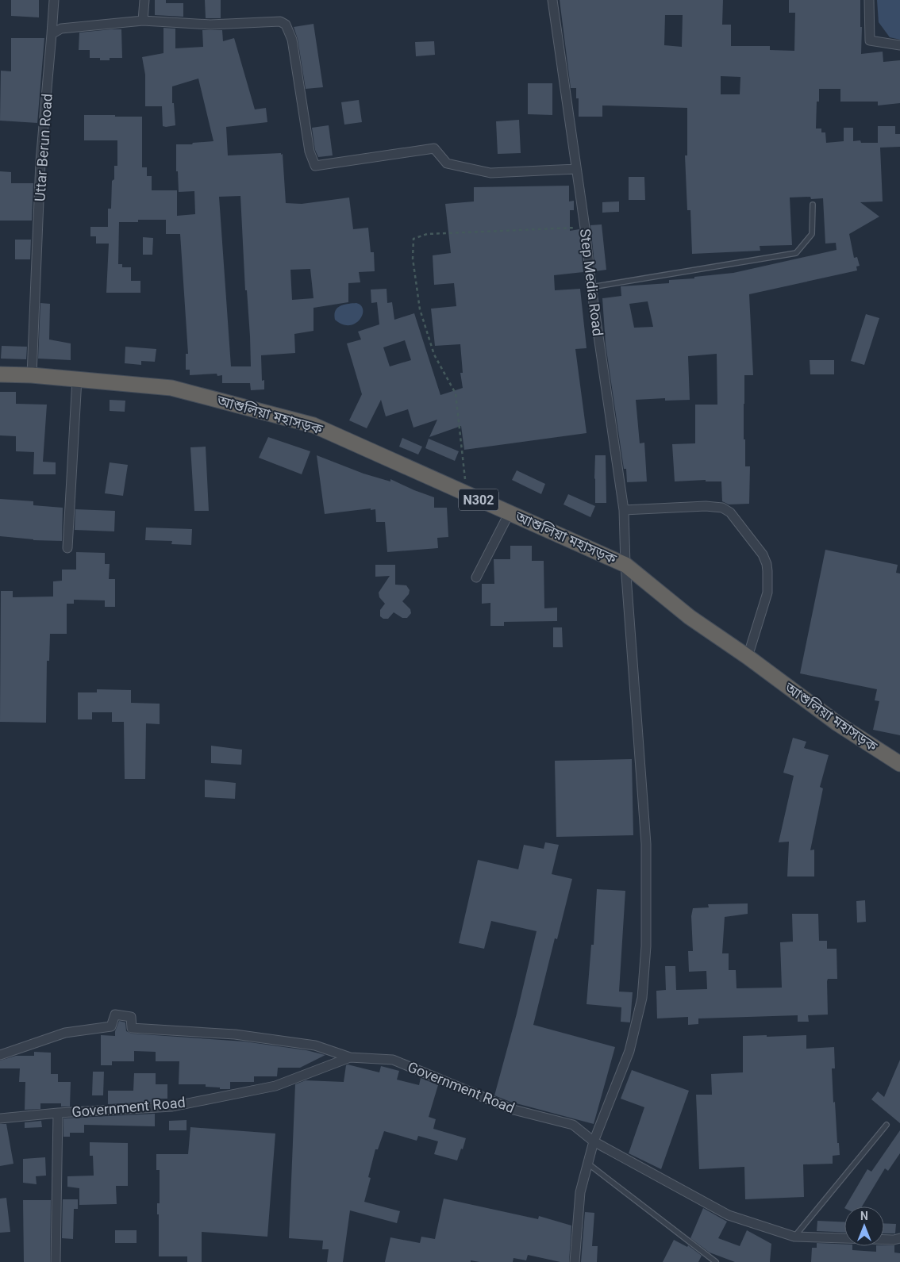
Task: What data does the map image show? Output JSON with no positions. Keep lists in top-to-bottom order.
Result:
{
  "streets": {
    "highway": ["আশুলিয়া মহাসড়ক", "N302"],
    "street": ["Uttar Berun Road", "Step Media Road", "Government Road"]
  },
  "crossings": [
    ["Uttar Berun Road", "আশুলিয়া মহাসড়ক"],
    ["Step Media Road", "আশুলিয়া মহাসড়ক"],
    ["Step Media Road", "Government Road"]
  ],
  "north": "top"
}
